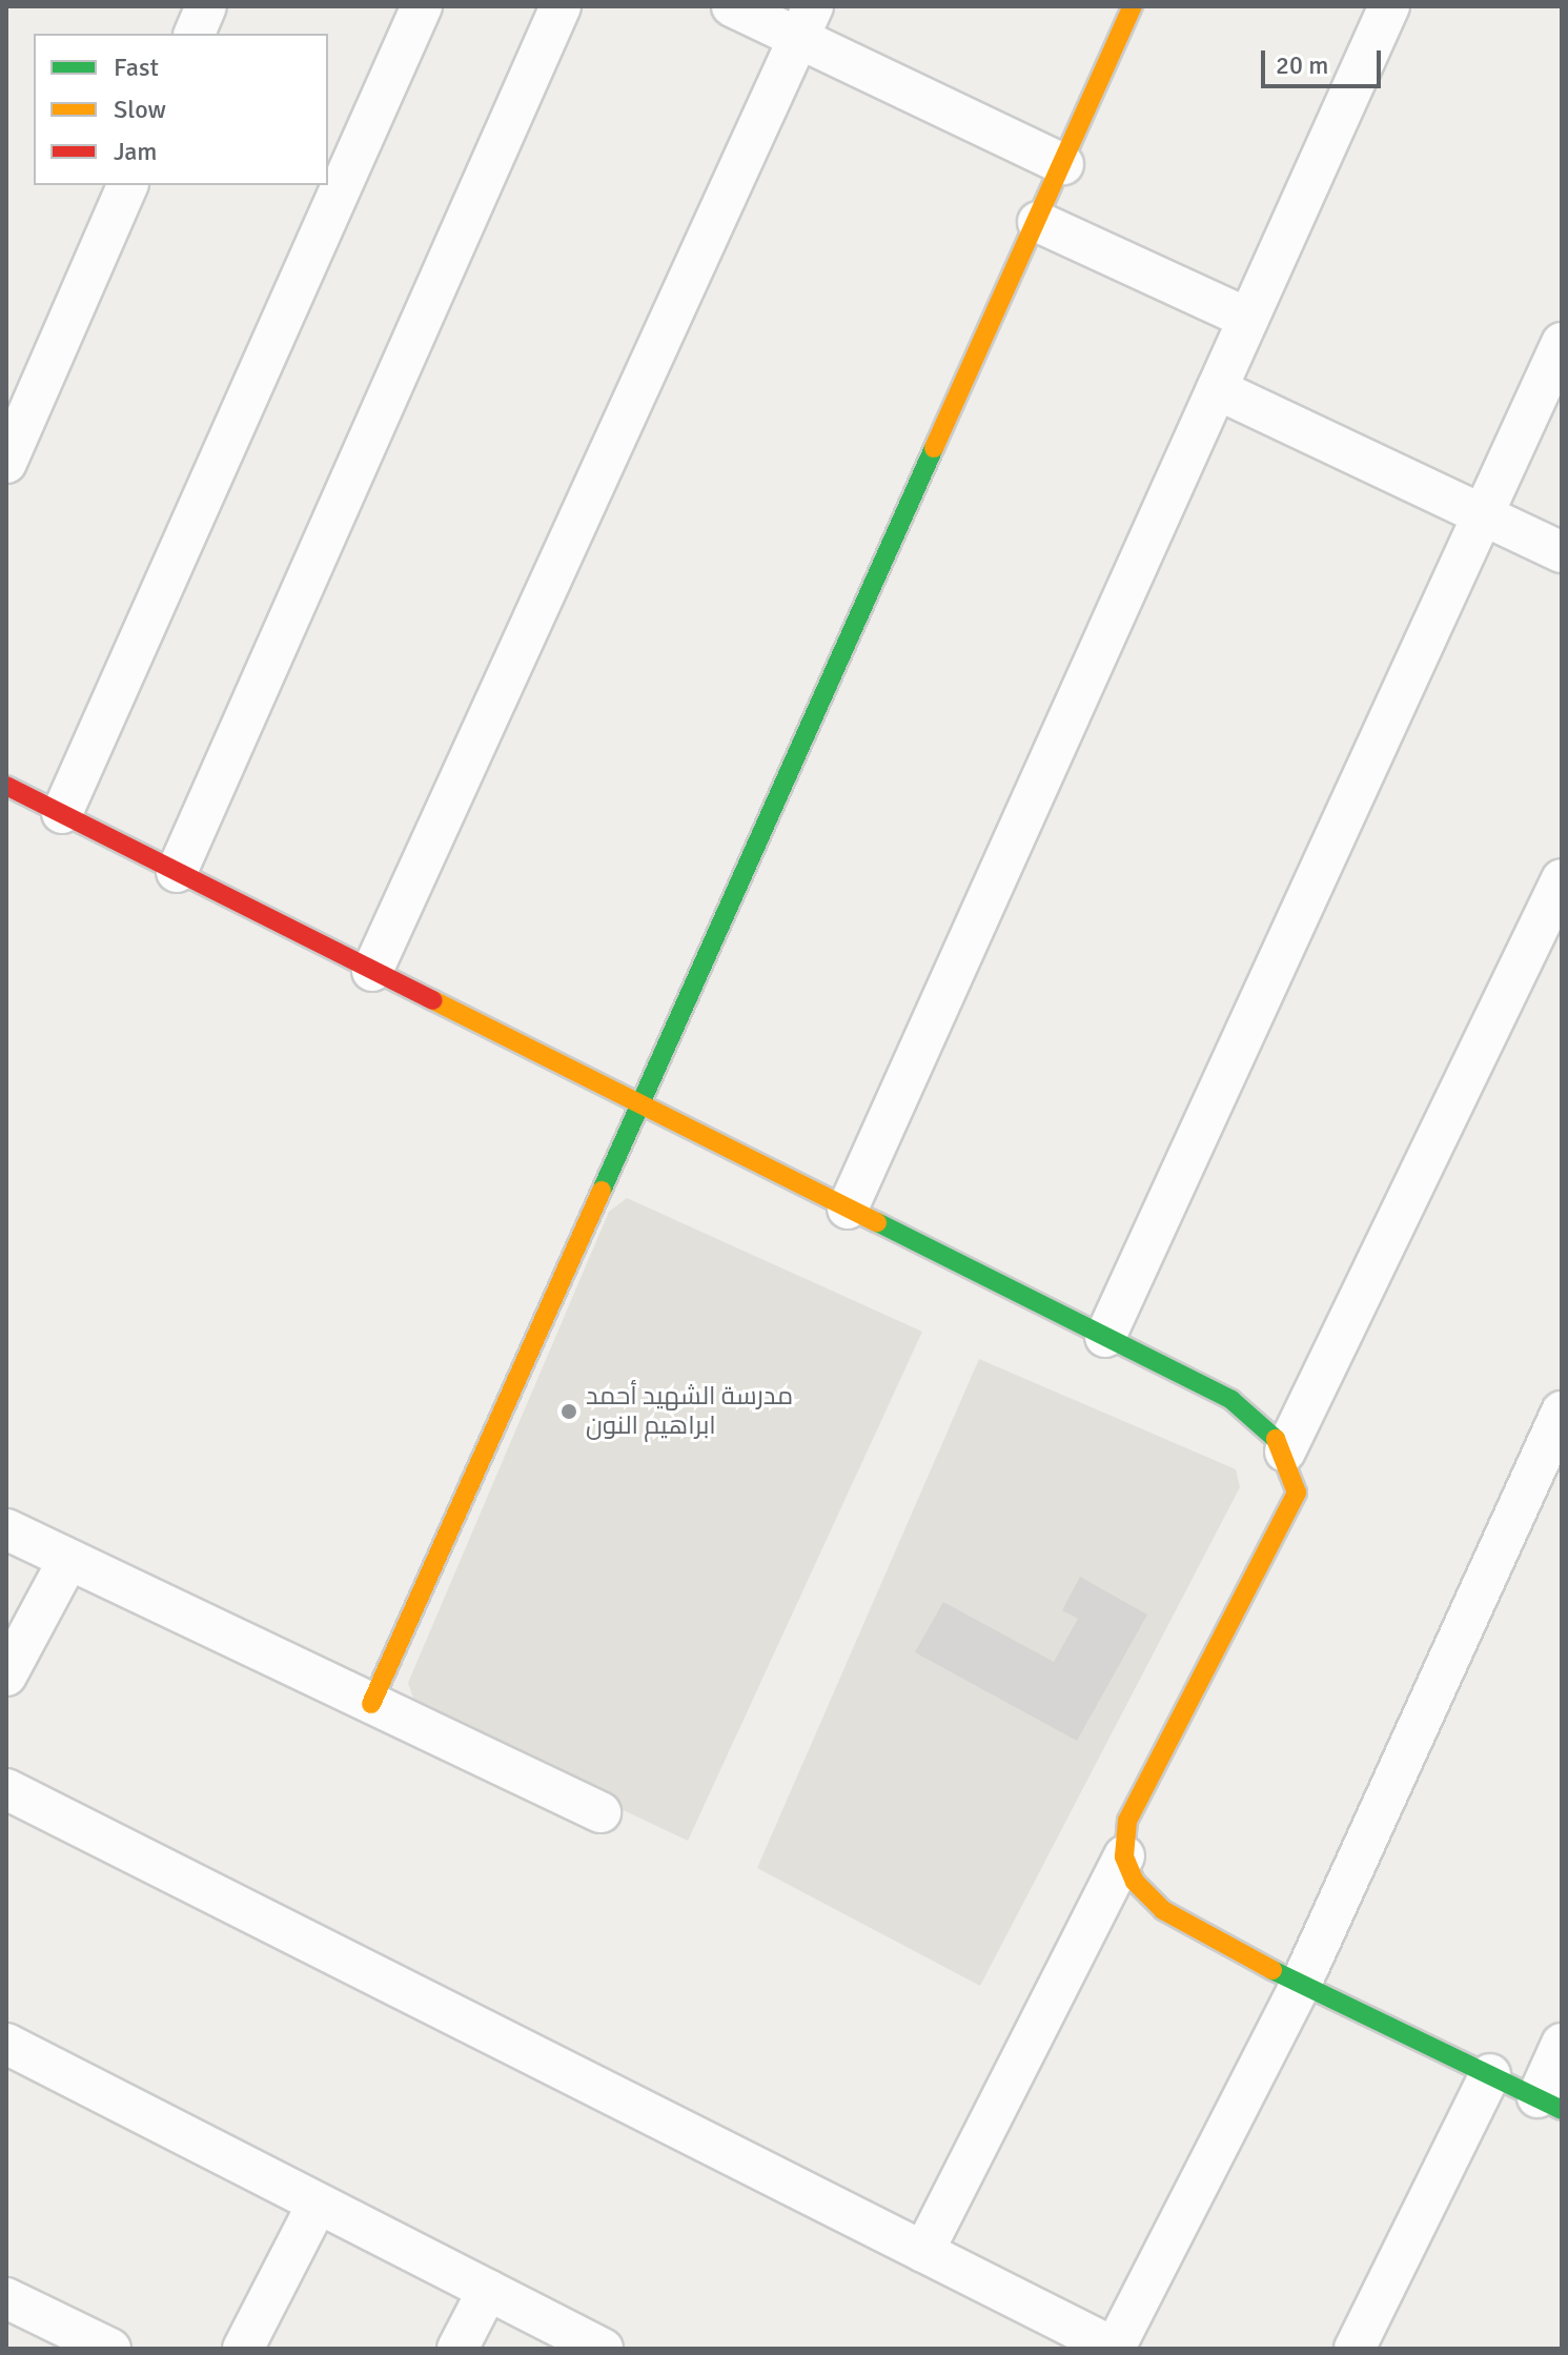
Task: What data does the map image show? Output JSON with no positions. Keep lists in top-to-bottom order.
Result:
{
  "places": ["مدرسة الشهيد أحمد ابراهيم النون"],
  "legend": ["Fast", "Slow", "Jam"],
  "scale_bar": "20 m"
}
